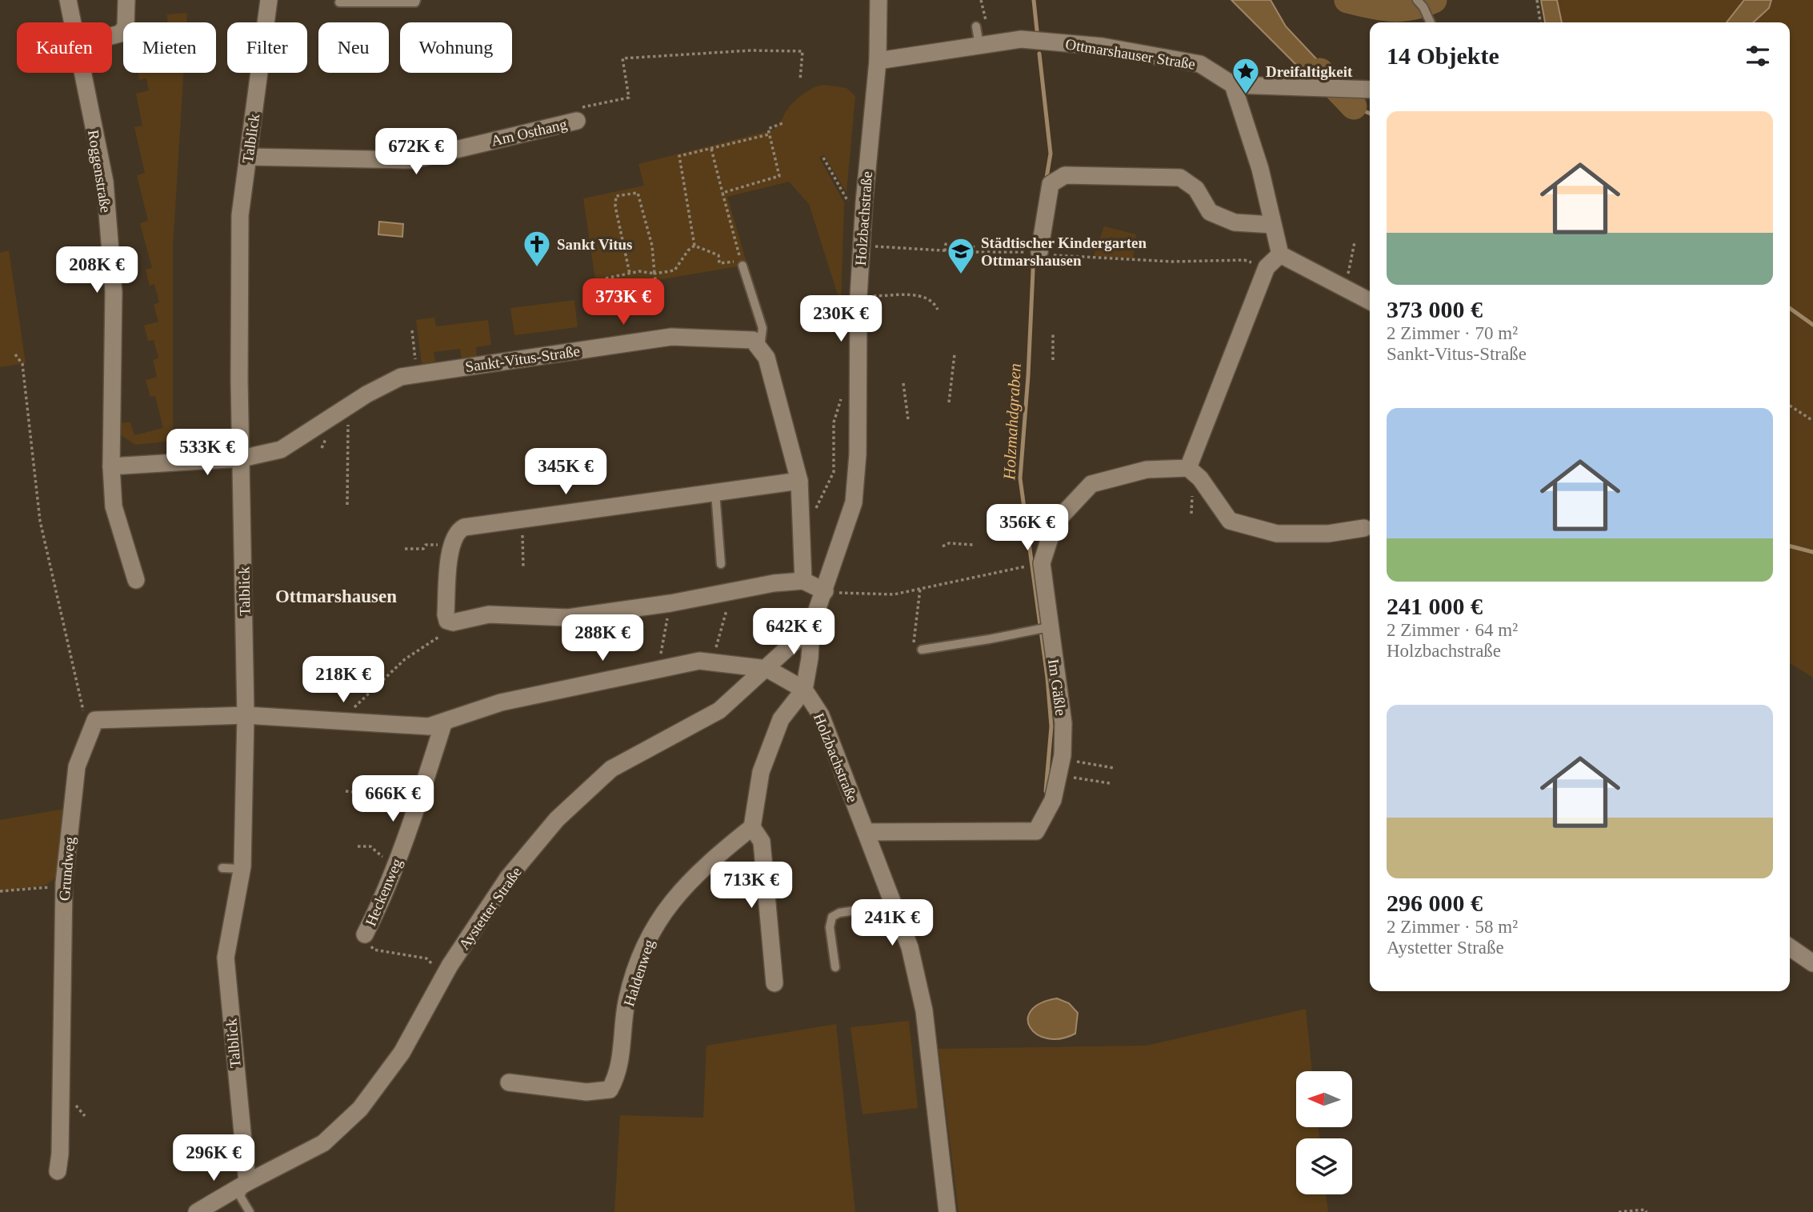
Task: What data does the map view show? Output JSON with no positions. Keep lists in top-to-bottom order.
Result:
{
  "streets": {
    "street": [
      "Ottmarshauser Straße",
      "Am Osthang",
      "Talblick",
      "Roggenstraße",
      "Holzbachstraße",
      "Sankt-Vitus-Straße",
      "Im Gäßle",
      "Grundweg",
      "Heckenweg",
      "Aystetter Straße",
      "Haldenweg"
    ]
  },
  "crossings": [
    ["Ottmarshauser Straße", "Holzbachstraße"],
    ["Am Osthang", "Talblick"],
    ["Talblick", "Sankt-Vitus-Straße"],
    ["Talblick", "Aystetter Straße"],
    ["Roggenstraße", "Sankt-Vitus-Straße"],
    ["Holzbachstraße", "Im Gäßle"],
    ["Holzbachstraße", "Aystetter Straße"]
  ],
  "districts": ["Ottmarshausen"],
  "water": ["Holzmahdgraben"],
  "places": {
    "place": ["Dreifaltigkeit"],
    "church": ["Sankt Vitus"],
    "school or university": ["Städtischer Kindergarten Ottmarshausen"]
  },
  "north": "left",
  "page": {
    "chip": [
      "Kaufen",
      "Mieten",
      "Filter",
      "Neu",
      "Wohnung"
    ],
    "heading": "14 Objekte",
    "list": [
      {
        "name": "373 000 €",
        "note": "2 Zimmer · 70 m² · Sankt-Vitus-Straße"
      },
      {
        "name": "241 000 €",
        "note": "2 Zimmer · 64 m² · Holzbachstraße"
      },
      {
        "name": "296 000 €",
        "note": "2 Zimmer · 58 m² · Aystetter Straße"
      }
    ],
    "price": [
      "672K €",
      "208K €",
      "373K €",
      "230K €",
      "533K €",
      "345K €",
      "356K €",
      "642K €",
      "288K €",
      "218K €",
      "666K €",
      "713K €",
      "241K €",
      "296K €"
    ]
  }
}
